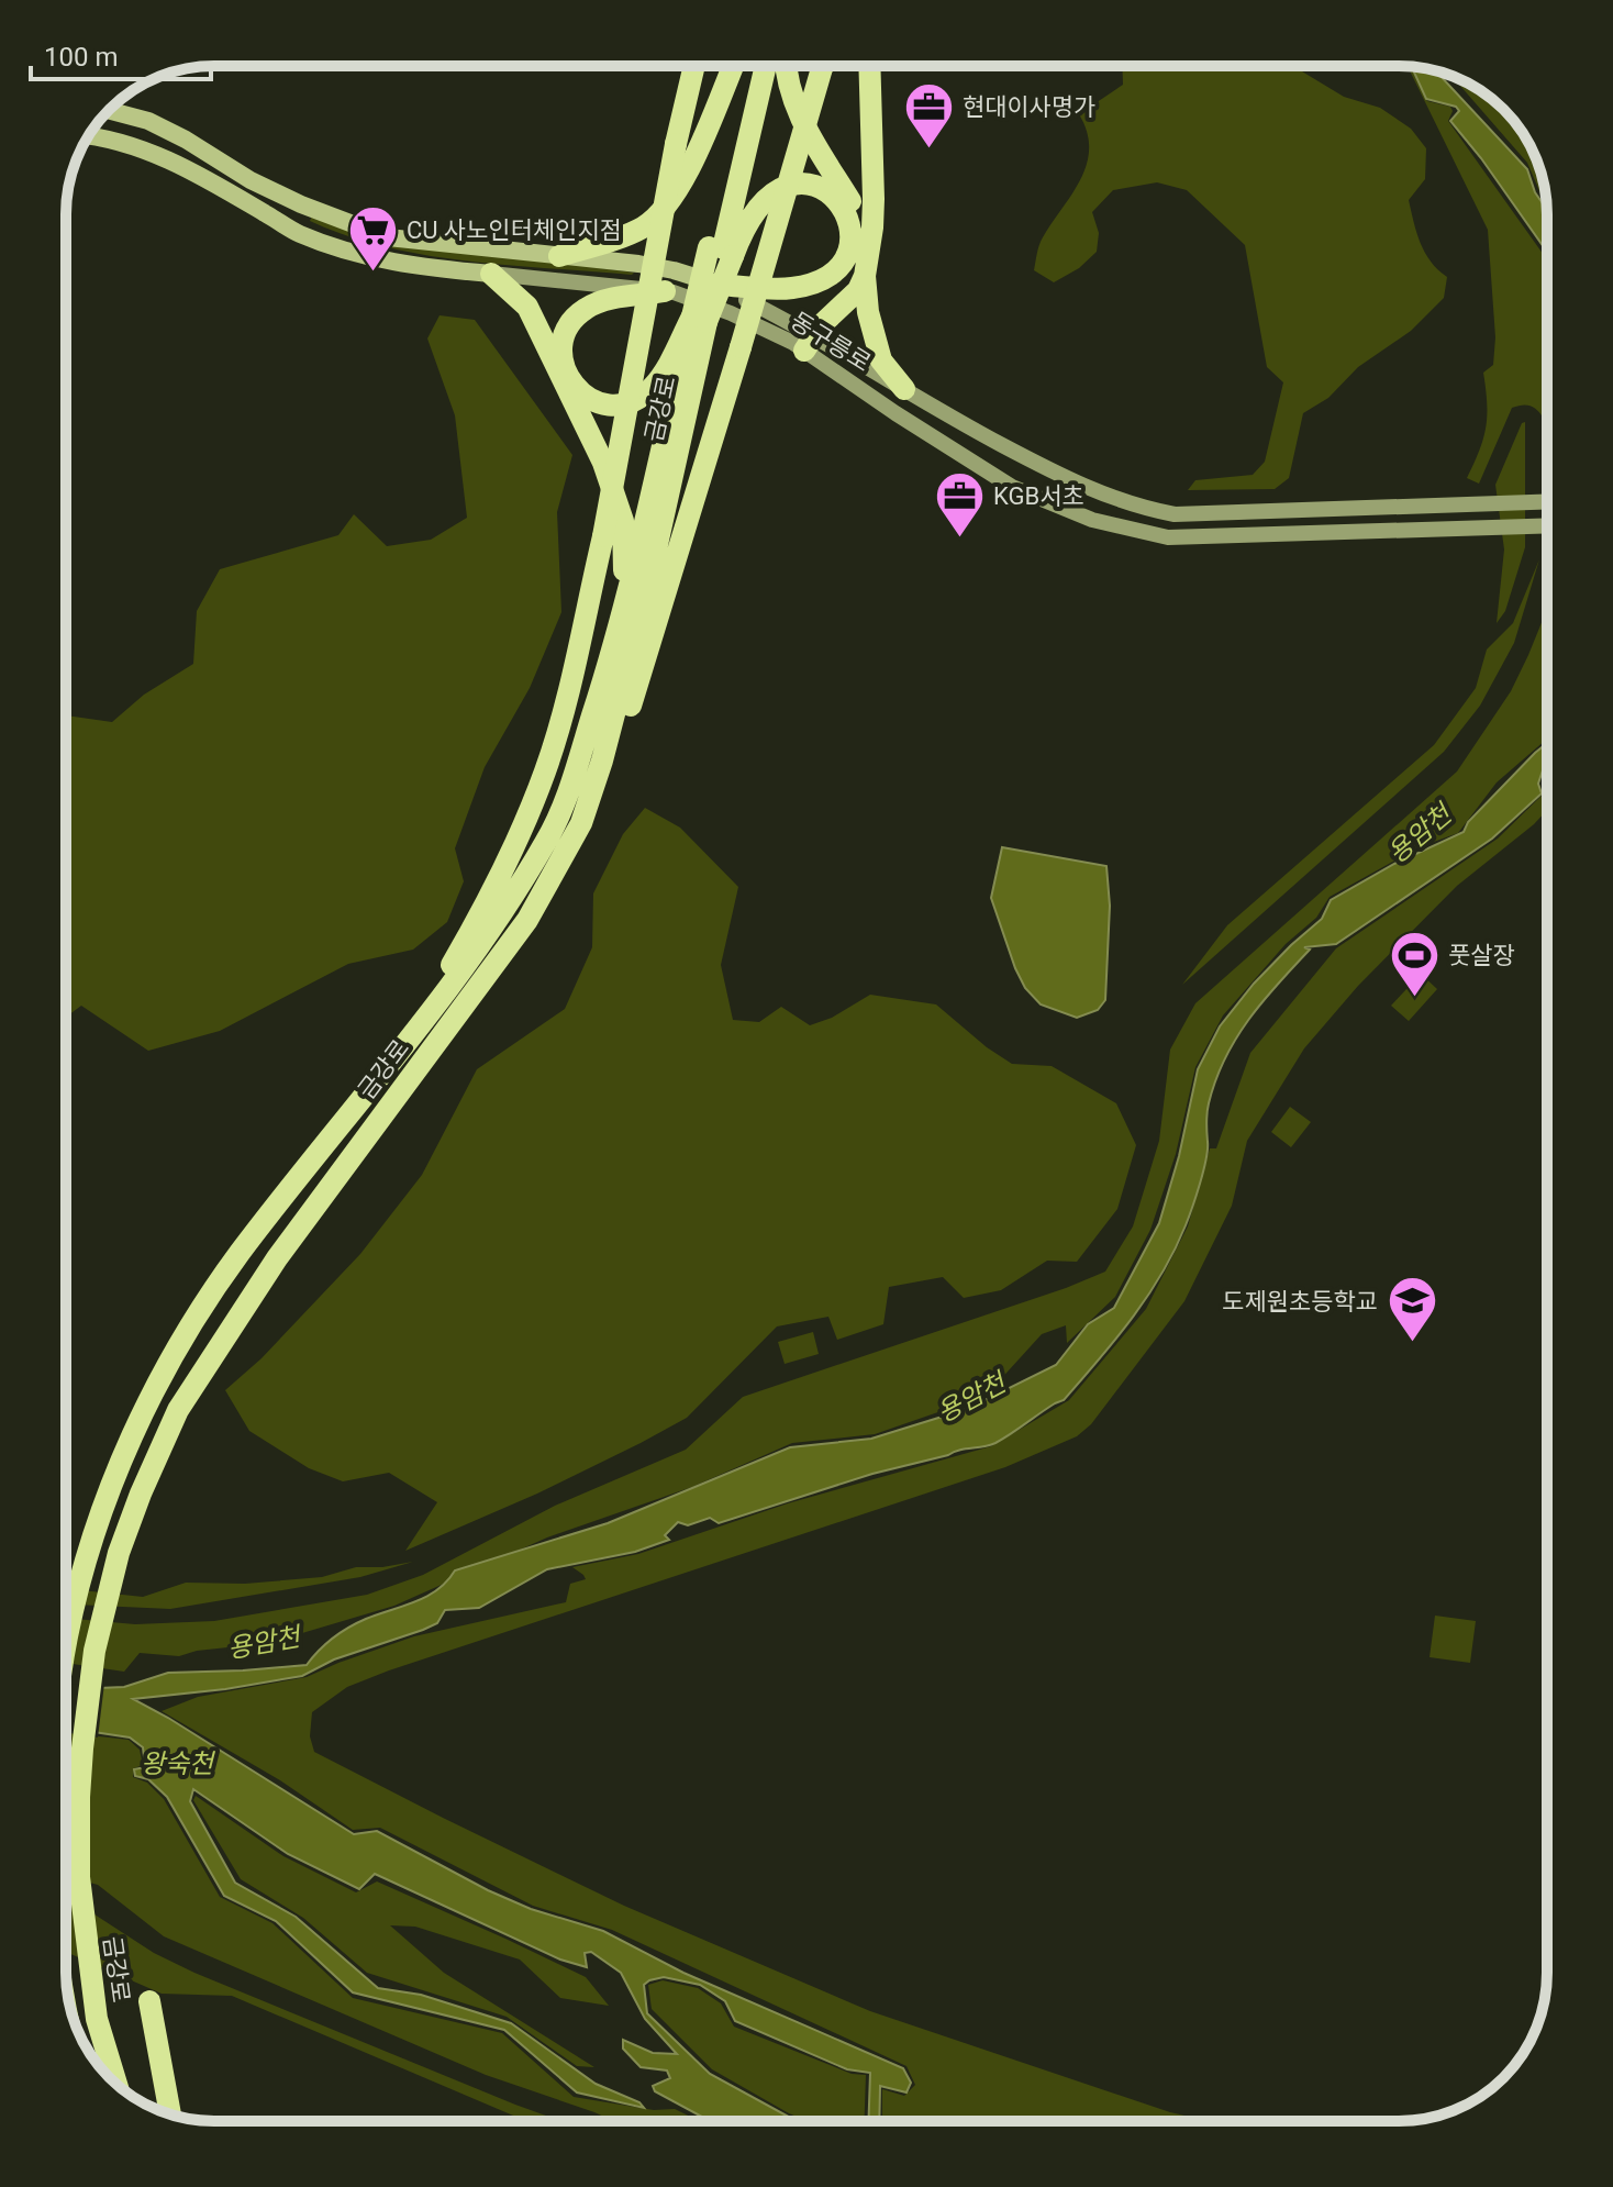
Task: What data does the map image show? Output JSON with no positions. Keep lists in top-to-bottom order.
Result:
{
  "streets": {
    "highway": ["금강로"],
    "main road": ["동구릉로"]
  },
  "water": ["용암천", "왕숙천"],
  "places": {
    "office": ["현대이사명가", "KGB서초"],
    "supermarket": ["CU 사노인터체인지점"],
    "sports": ["풋살장"],
    "school or university": ["도제원초등학교"]
  },
  "scale_bar": "100 m"
}
